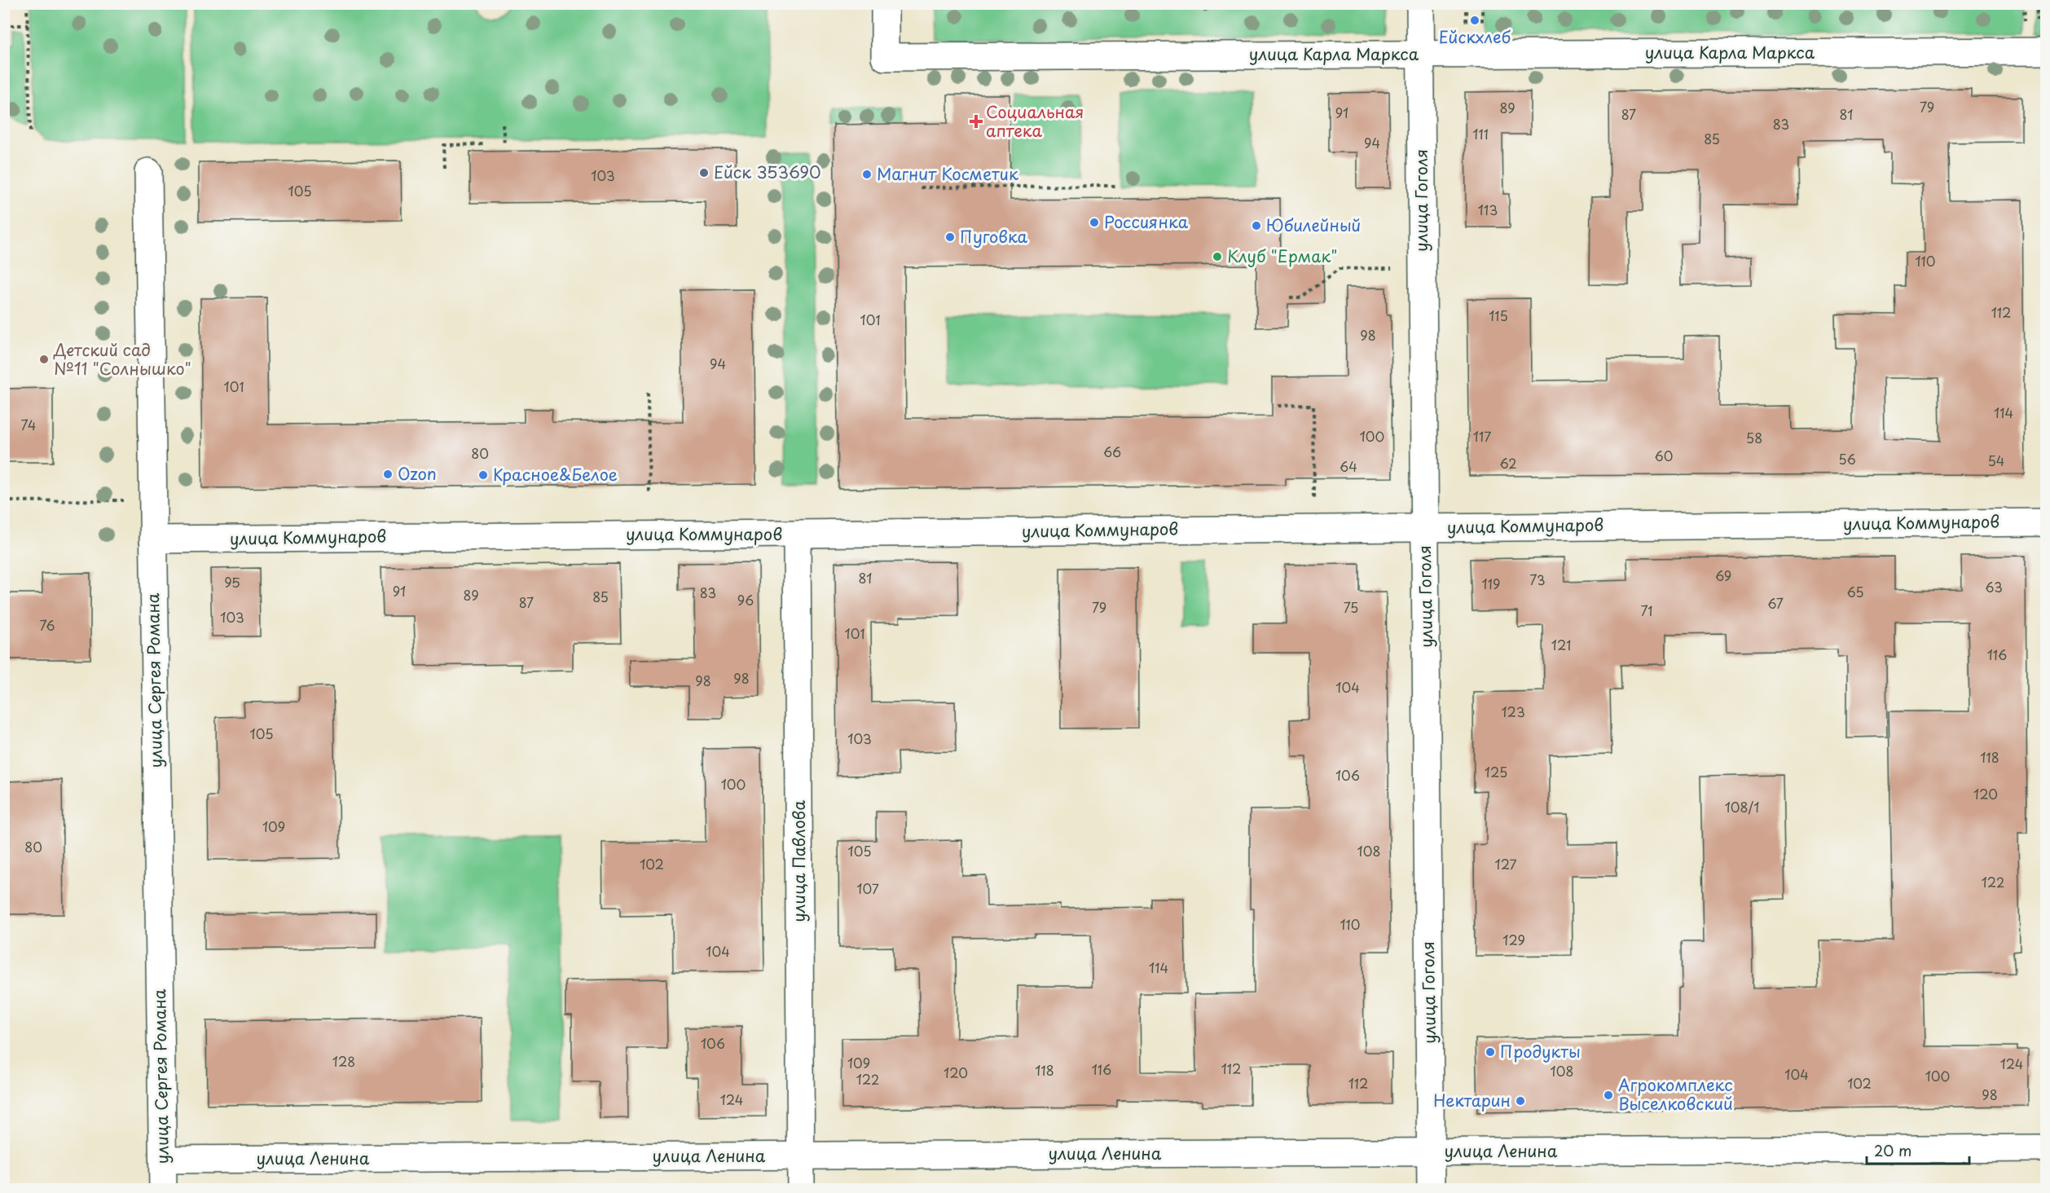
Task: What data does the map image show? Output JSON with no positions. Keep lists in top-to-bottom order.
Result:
{
  "streets": {
    "street": [
      "улица Карла Маркса",
      "улица Гоголя",
      "улица Коммунаров",
      "улица Сергея Романа",
      "улица Павлова",
      "улица Ленина"
    ]
  },
  "crossings": [
    ["улица Карла Маркса", "улица Гоголя"],
    ["улица Гоголя", "улица Коммунаров"],
    ["улица Гоголя", "улица Ленина"],
    ["улица Коммунаров", "улица Сергея Романа"],
    ["улица Коммунаров", "улица Павлова"],
    ["улица Сергея Романа", "улица Ленина"],
    ["улица Павлова", "улица Ленина"]
  ],
  "places": {
    "other": [
      "Ейскхлеб",
      "Ейск 353690",
      "Магнит Косметик",
      "Россиянка",
      "Юбилейный",
      "Пуговка",
      "Клуб \"Ермак\"",
      "Детский сад №11 \"Солнышко\"",
      "Ozon",
      "Красное&Белое",
      "Продукты",
      "Агрокомплекс Выселковский",
      "Нектарин"
    ],
    "health": ["Социальная аптека"]
  },
  "house_numbers": [
    "79",
    "89",
    "91",
    "87",
    "81",
    "83",
    "111",
    "85",
    "94",
    "103",
    "105",
    "113",
    "110",
    "112",
    "115",
    "101",
    "98",
    "94",
    "101",
    "114",
    "74",
    "100",
    "117",
    "58",
    "66",
    "80",
    "60",
    "56",
    "54",
    "62",
    "64",
    "69",
    "81",
    "73",
    "95",
    "119",
    "63",
    "91",
    "65",
    "83",
    "89",
    "85",
    "96",
    "87",
    "67",
    "79",
    "75",
    "71",
    "103",
    "76",
    "101",
    "121",
    "116",
    "98",
    "98",
    "104",
    "123",
    "105",
    "103",
    "118",
    "125",
    "106",
    "100",
    "120",
    "108/1",
    "109",
    "80",
    "105",
    "108",
    "102",
    "127",
    "122",
    "107",
    "110",
    "129",
    "104",
    "114",
    "106",
    "128",
    "109",
    "124",
    "112",
    "116",
    "118",
    "108",
    "120",
    "104",
    "100",
    "122",
    "112",
    "102",
    "98",
    "124"
  ],
  "scale_bar": "20 m"
}
